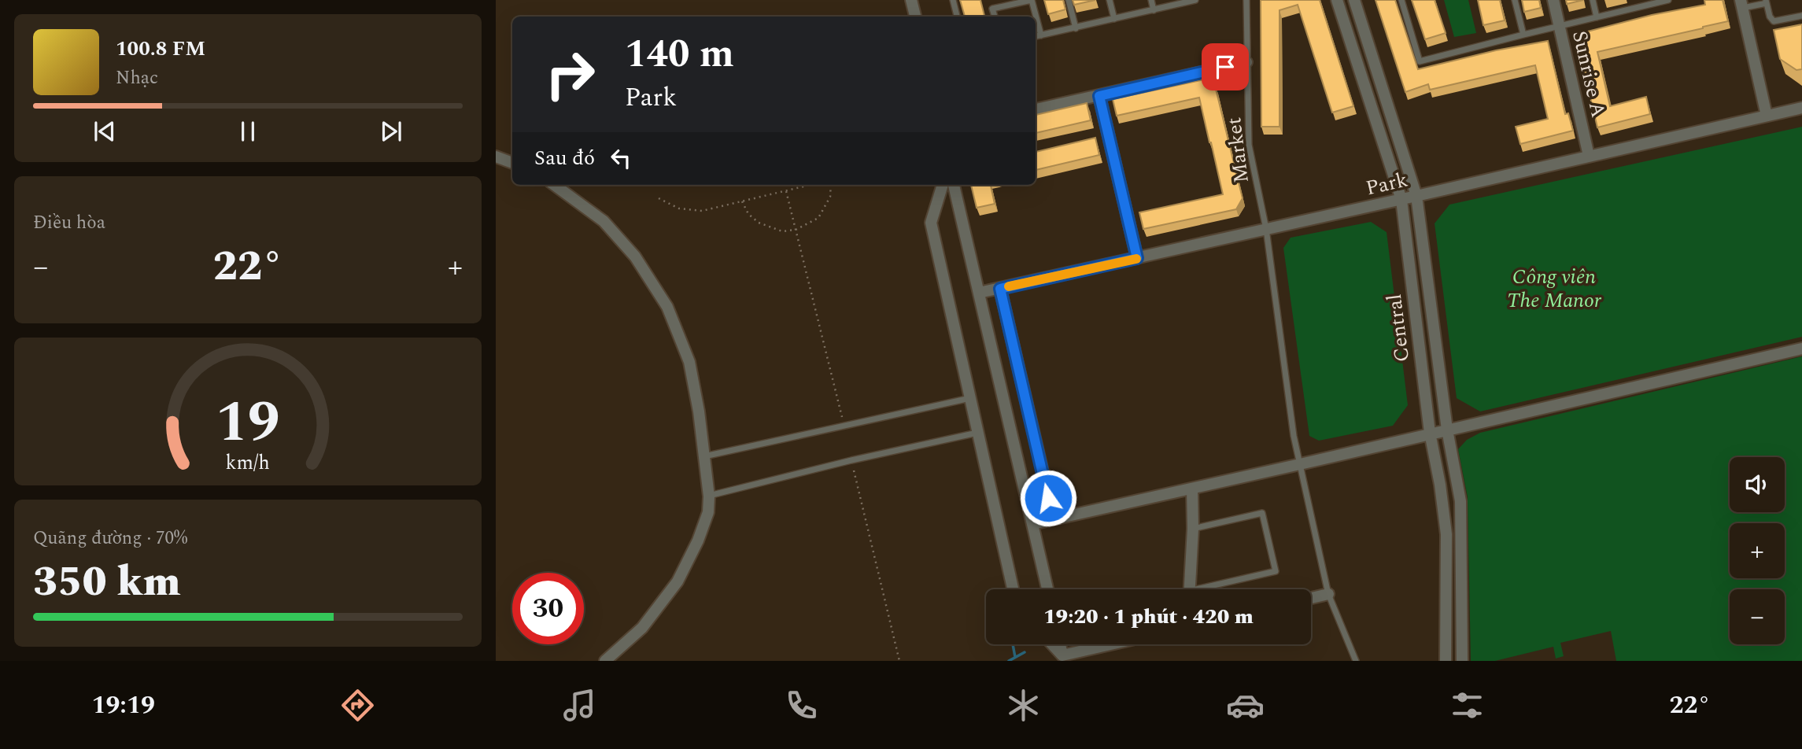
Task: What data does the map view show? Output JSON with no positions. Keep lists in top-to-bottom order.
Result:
{
  "streets": {
    "street": ["Sunrise A", "Park", "Central"],
    "lane": ["Market"]
  },
  "crossings": [
    ["Sunrise A", "Park"],
    ["Market", "Park"],
    ["Park", "Central"]
  ],
  "parks": ["Công viên The Manor"],
  "page": {
    "turn": ["140 m", "Park"],
    "song": ["100.8 FM", "Nhạc"],
    "then": "Sau đó",
    "tile": [
      "Điều hòa",
      ["Quãng đường · 70%", "350 km"]
    ],
    "heat": ["−", "22°", "+"],
    "map_buttons": ["+", "−"],
    "limit": "30",
    "trip": "19:20 · 1 phút · 420 m",
    "tabs": ["19:19", "22°"],
    "gauge": ["19", "km/h"]
  }
}
